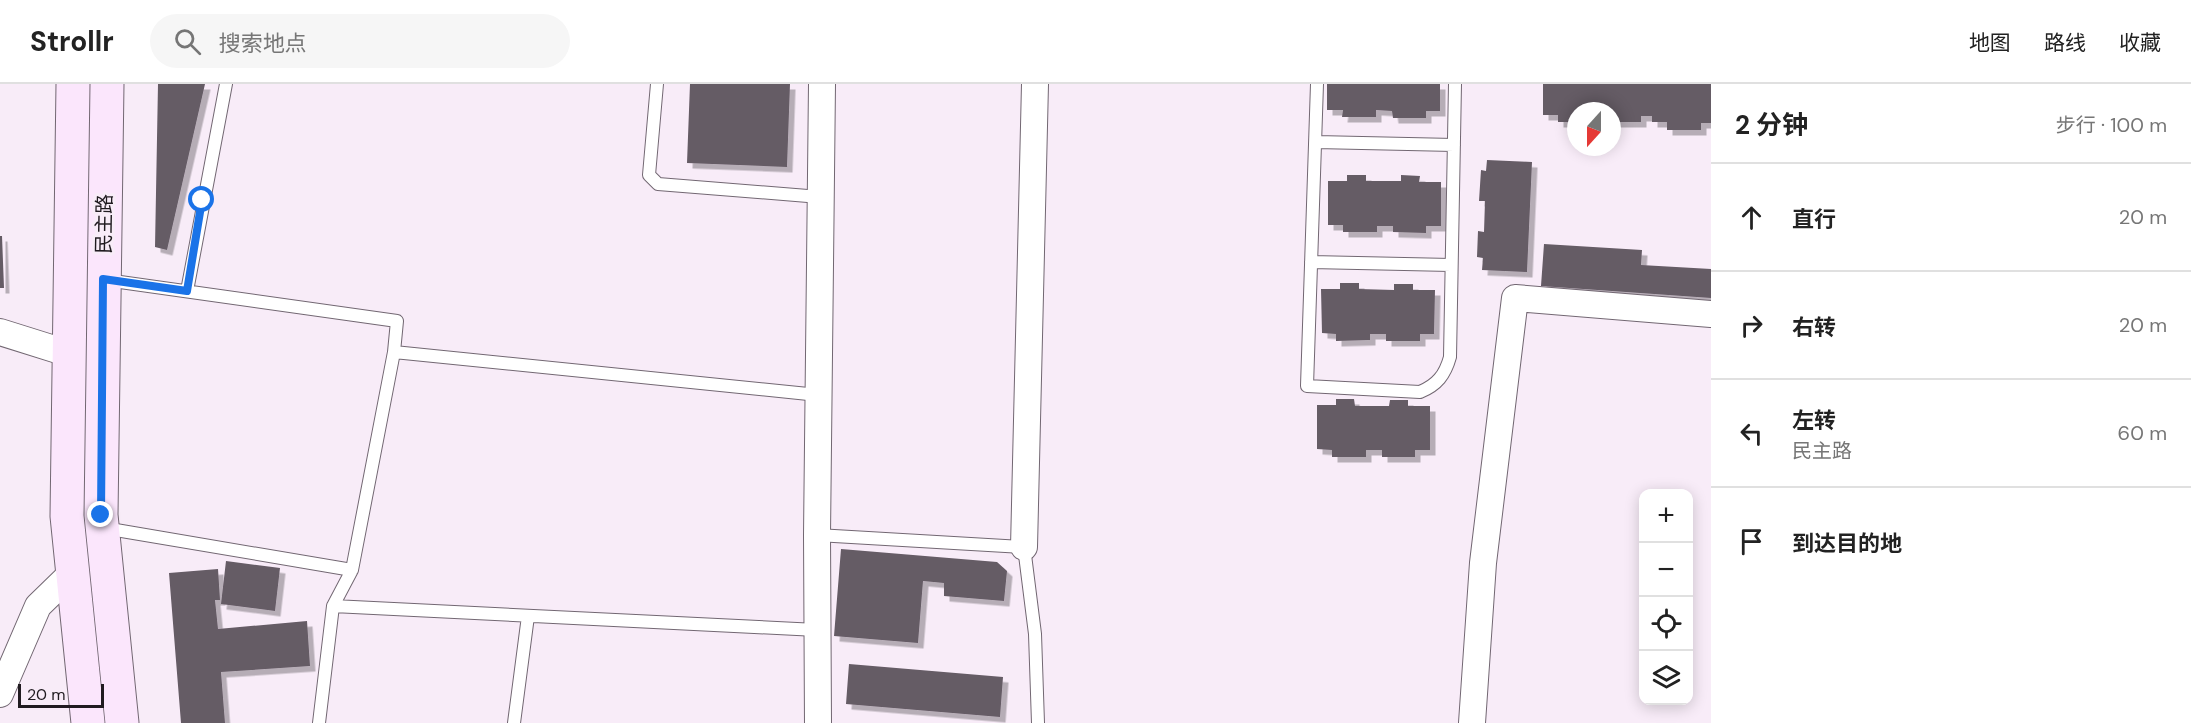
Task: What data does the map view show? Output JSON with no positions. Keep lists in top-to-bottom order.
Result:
{
  "streets": {
    "main road": ["民主路"]
  },
  "scale_bar": "20 m",
  "north": "bottom",
  "page": {
    "header": "Strollr",
    "search": "搜索地点",
    "nav": ["地图", "路线", "收藏"],
    "heading": ["2 分钟", "步行 · 100 m"],
    "list": [
      ["直行", "20 m"],
      ["右转", "20 m"],
      ["左转", "民主路", "60 m"],
      "到达目的地"
    ],
    "map_buttons": ["+", "−"],
    "scale": "20 m"
  }
}
